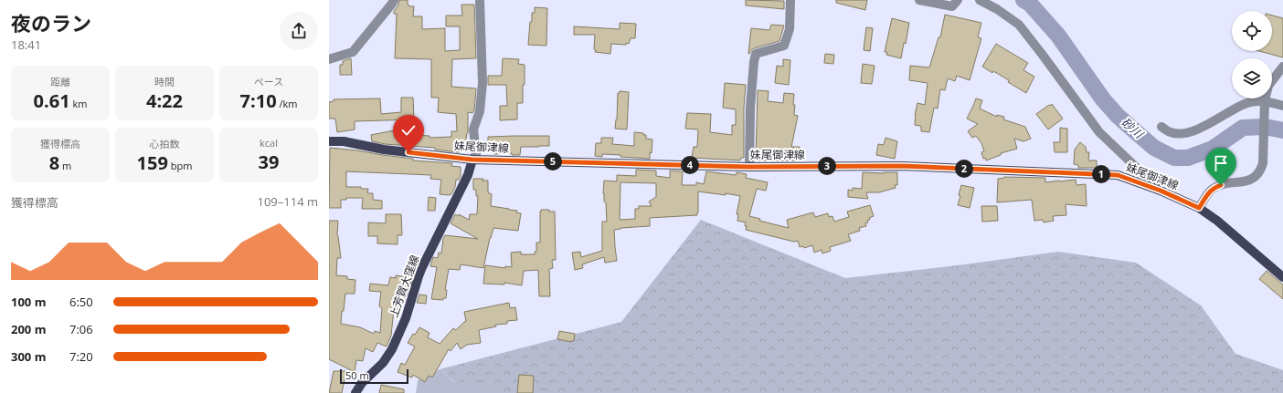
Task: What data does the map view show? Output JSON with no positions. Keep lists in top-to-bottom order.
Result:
{
  "streets": {
    "main road": ["妹尾御津線", "上芳賀大窪線"]
  },
  "crossings": [
    ["妹尾御津線", "上芳賀大窪線"]
  ],
  "water": ["砂川"],
  "scale_bar": "50 m",
  "page": {
    "heading": ["夜のラン", "18:41"],
    "stats": [
      ["距離", "0.61 km"],
      ["時間", "4:22"],
      ["ペース", "7:10 /km"],
      ["獲得標高", "8 m"],
      ["心拍数", "159 bpm"],
      ["kcal", "39"]
    ],
    "pins": [
      "5",
      "4",
      "3",
      "2",
      "1"
    ],
    "chart": ["獲得標高", "109–114 m"],
    "list": [
      {
        "name": "100 m",
        "note": "6:50"
      },
      {
        "name": "200 m",
        "note": "7:06"
      },
      {
        "name": "300 m",
        "note": "7:20"
      }
    ],
    "scale": "50 m"
  }
}
